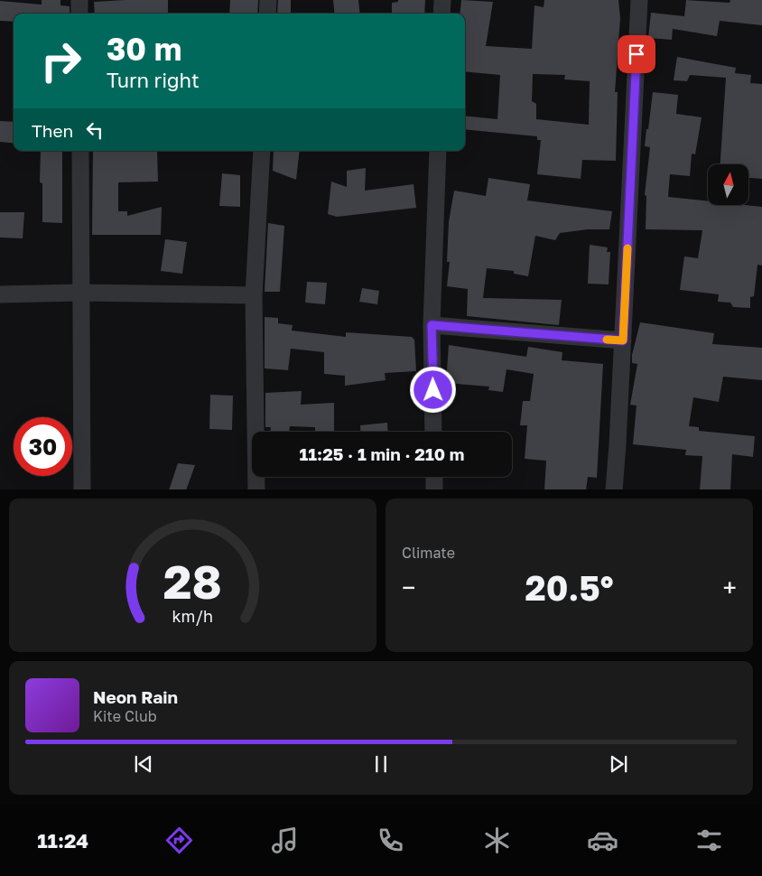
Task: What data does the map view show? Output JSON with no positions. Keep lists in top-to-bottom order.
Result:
{
  "north": "top",
  "page": {
    "turn": ["30 m", "Turn right"],
    "then": "Then",
    "limit": "30",
    "trip": "11:25 · 1 min · 210 m",
    "tile": "Climate",
    "heat": ["−", "20.5°", "+"],
    "song": ["Neon Rain", "Kite Club"],
    "tabs": "11:24",
    "gauge": ["28", "km/h"]
  }
}
